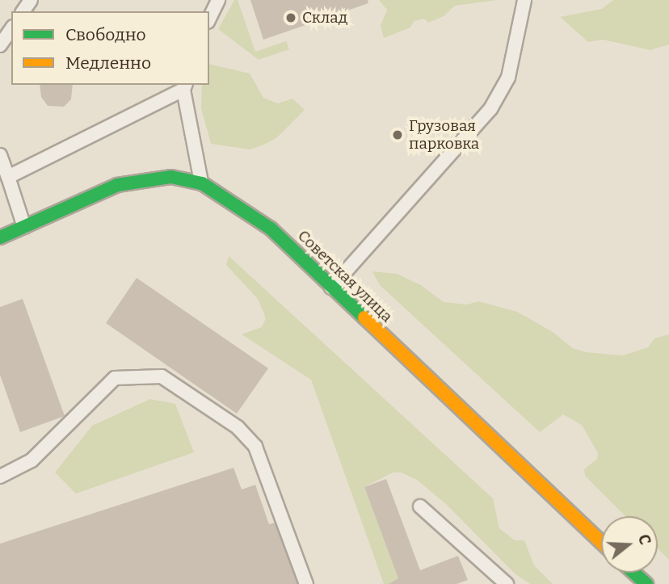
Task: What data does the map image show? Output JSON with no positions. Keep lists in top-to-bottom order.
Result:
{
  "streets": {
    "main road": ["Советская улица"]
  },
  "places": ["Склад", "Грузовая парковка"],
  "legend": ["Свободно", "Медленно"],
  "north": "right"
}
